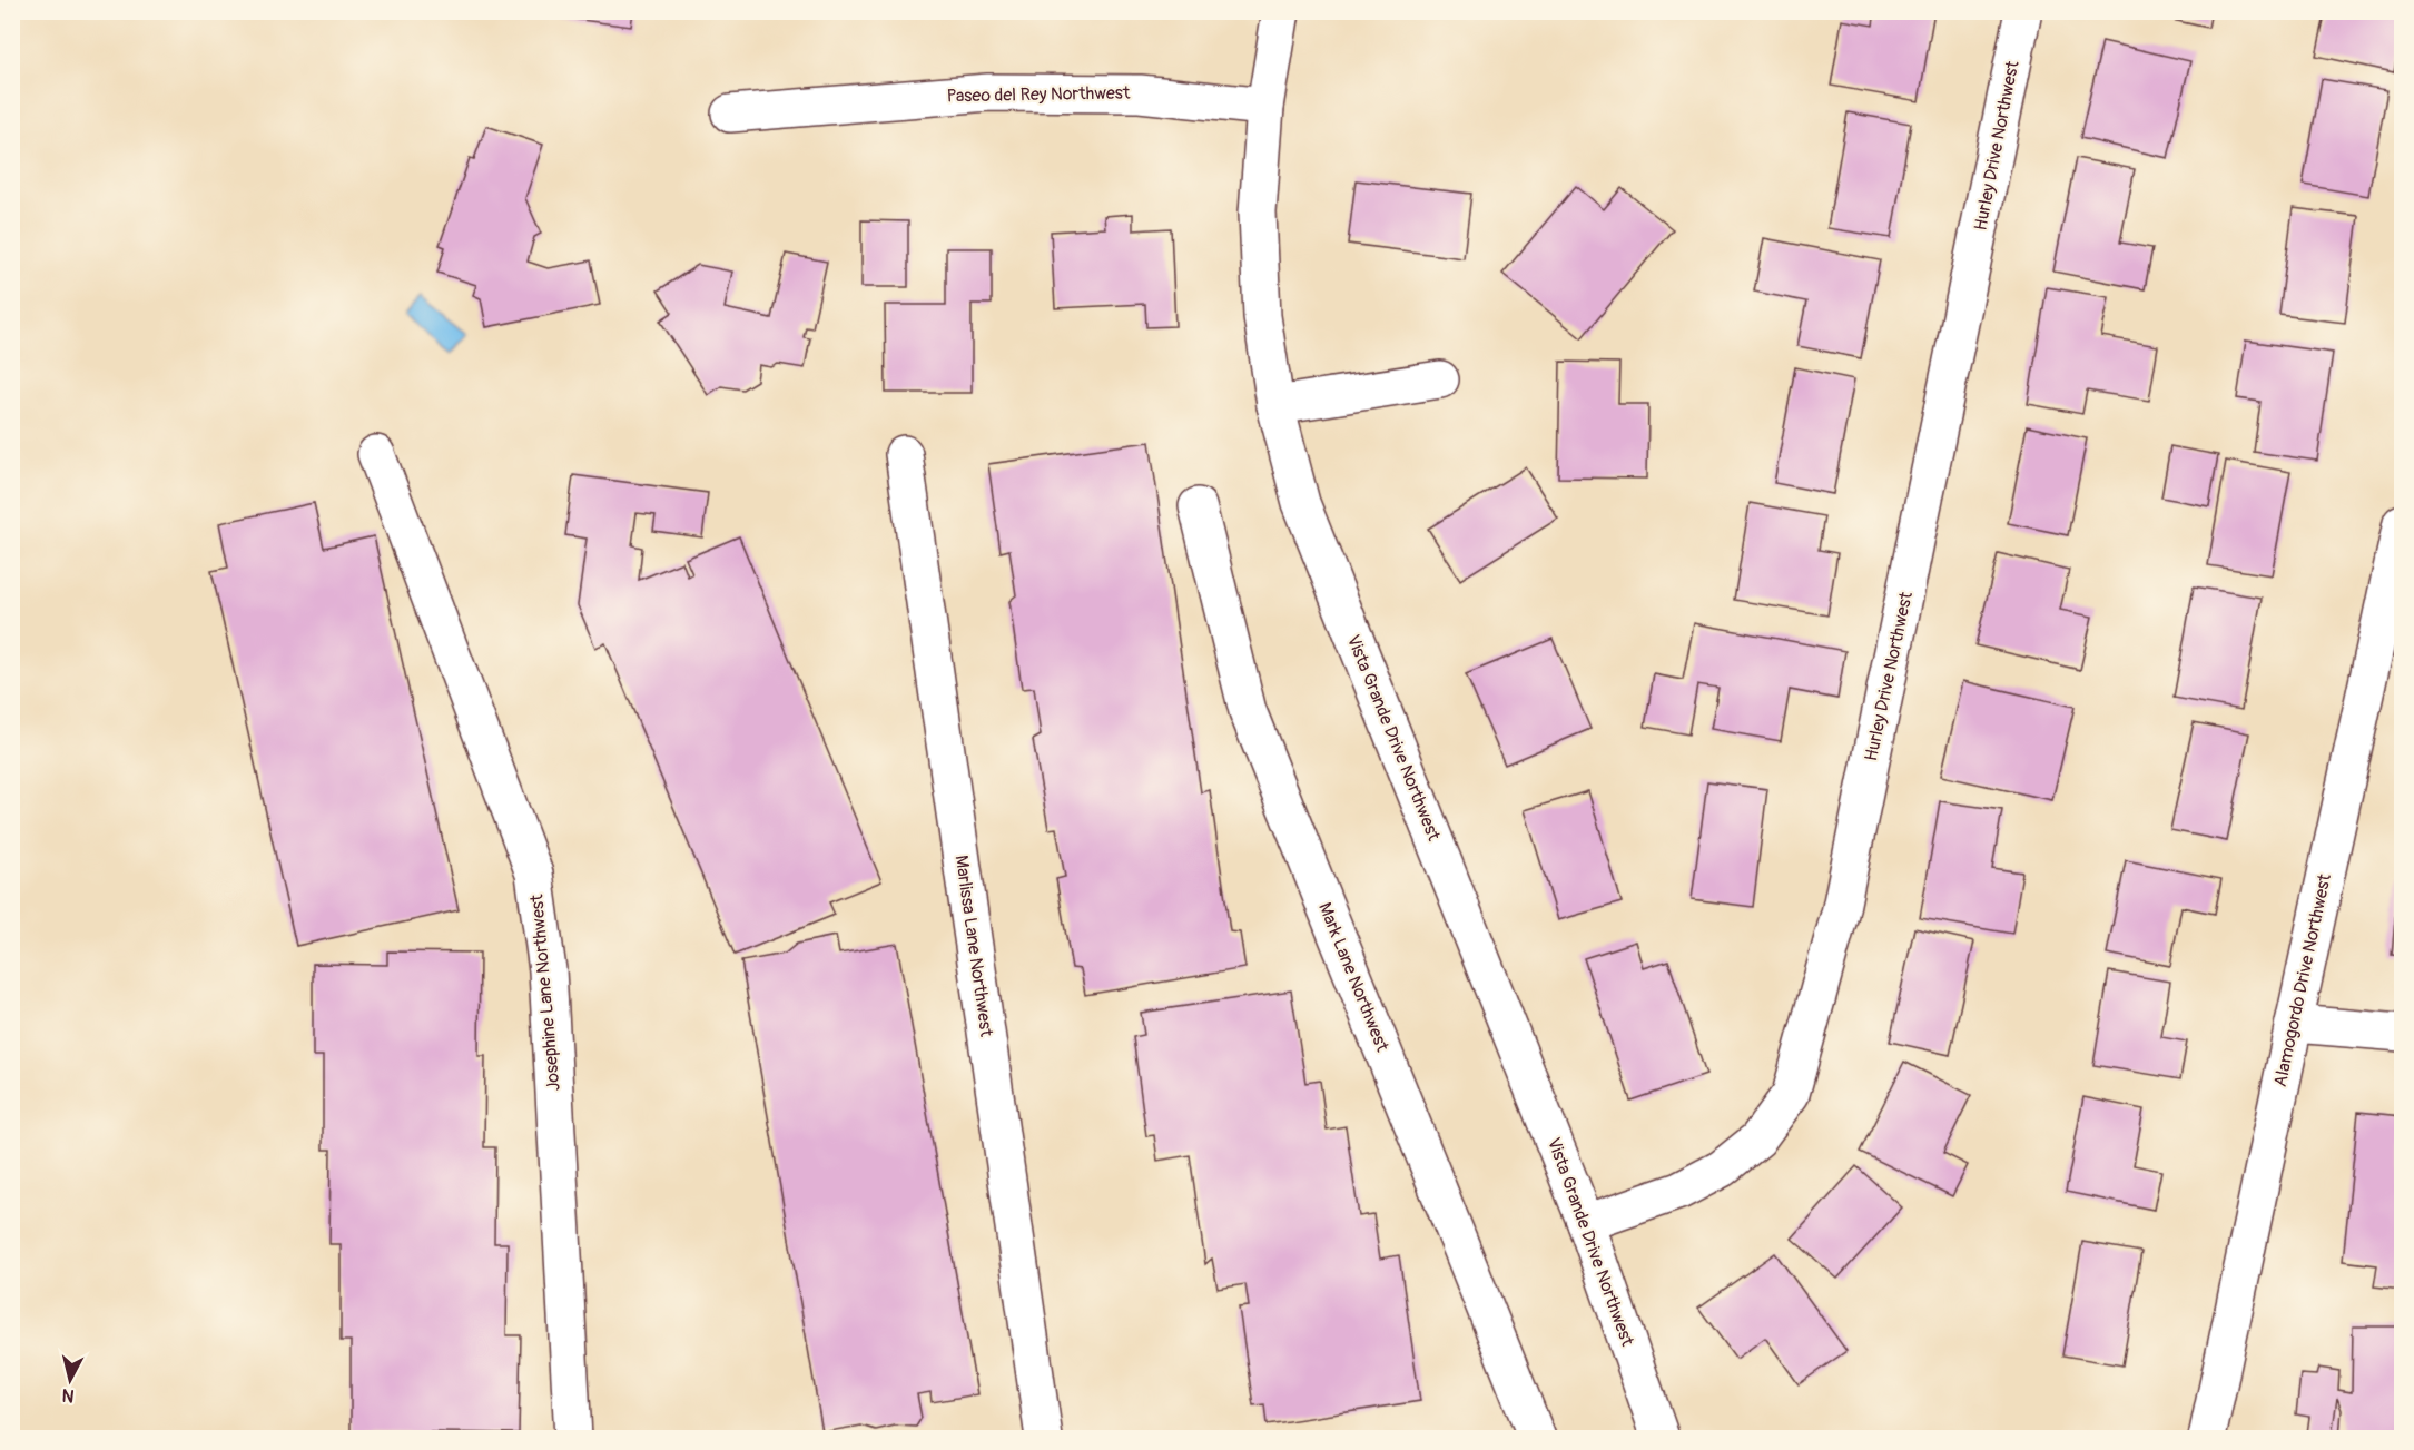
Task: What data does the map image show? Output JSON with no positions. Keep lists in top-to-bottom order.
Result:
{
  "streets": {
    "street": [
      "Paseo del Rey Northwest",
      "Hurley Drive Northwest",
      "Vista Grande Drive Northwest",
      "Marlissa Lane Northwest",
      "Mark Lane Northwest",
      "Alamogordo Drive Northwest",
      "Josephine Lane Northwest"
    ]
  },
  "crossings": [
    ["Paseo del Rey Northwest", "Vista Grande Drive Northwest"],
    ["Hurley Drive Northwest", "Vista Grande Drive Northwest"]
  ],
  "north": "bottom"
}
